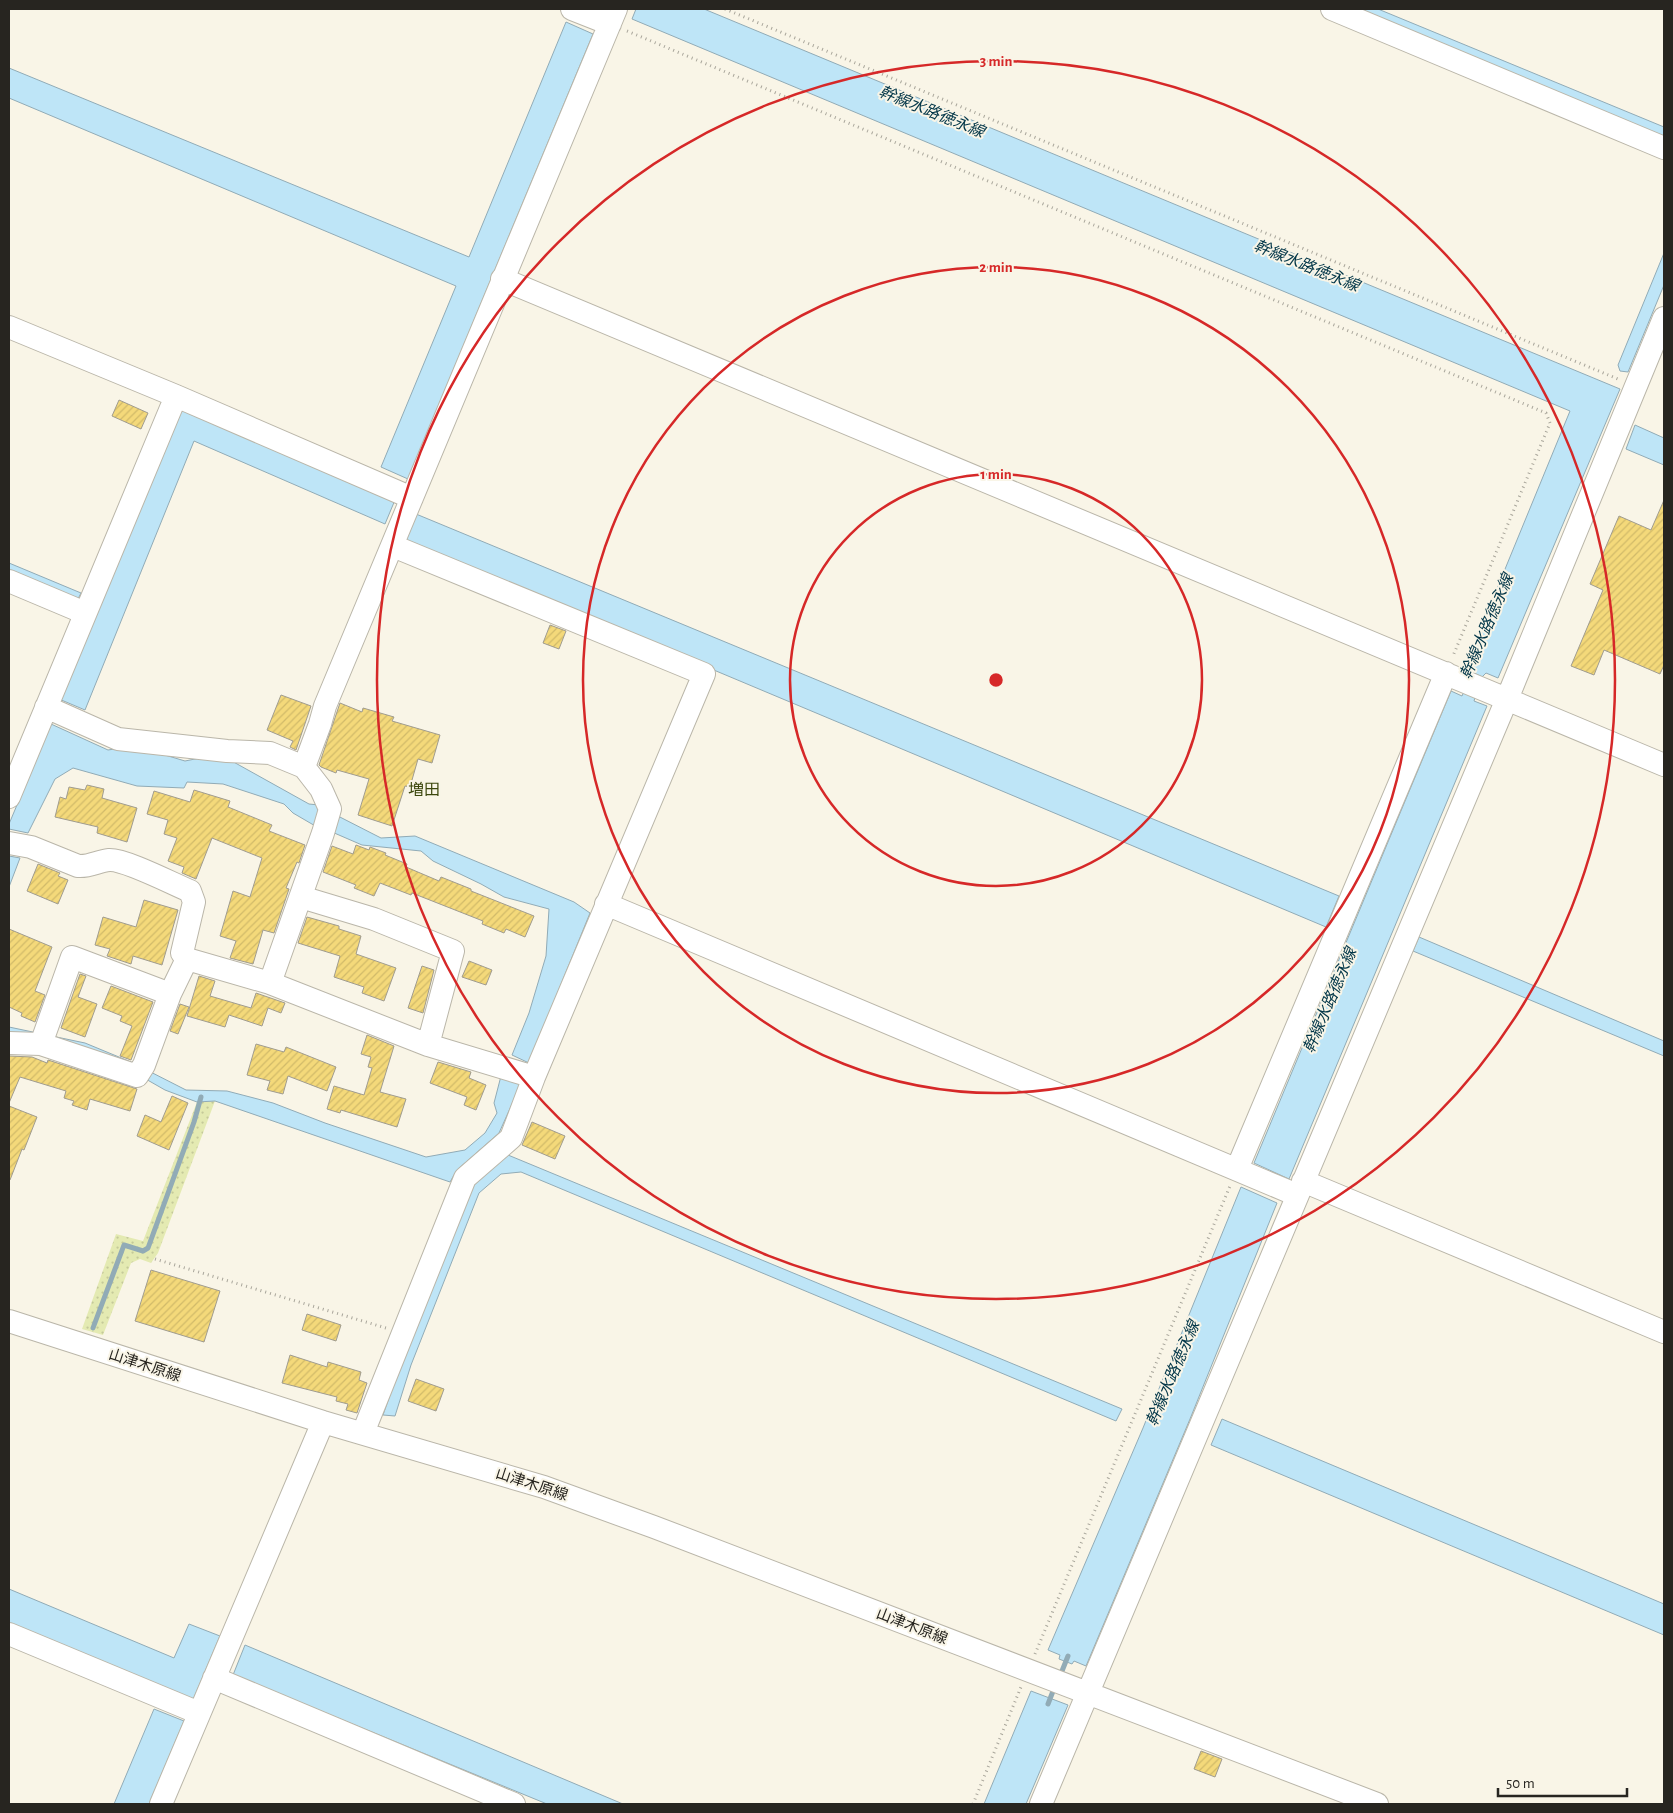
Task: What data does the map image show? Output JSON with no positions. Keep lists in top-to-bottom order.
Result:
{
  "streets": {
    "street": ["山津木原線"]
  },
  "districts": ["増田"],
  "water": ["幹線水路徳永線"],
  "scale_bar": "50 m",
  "rings": ["3 min", "2 min", "1 min"]
}
